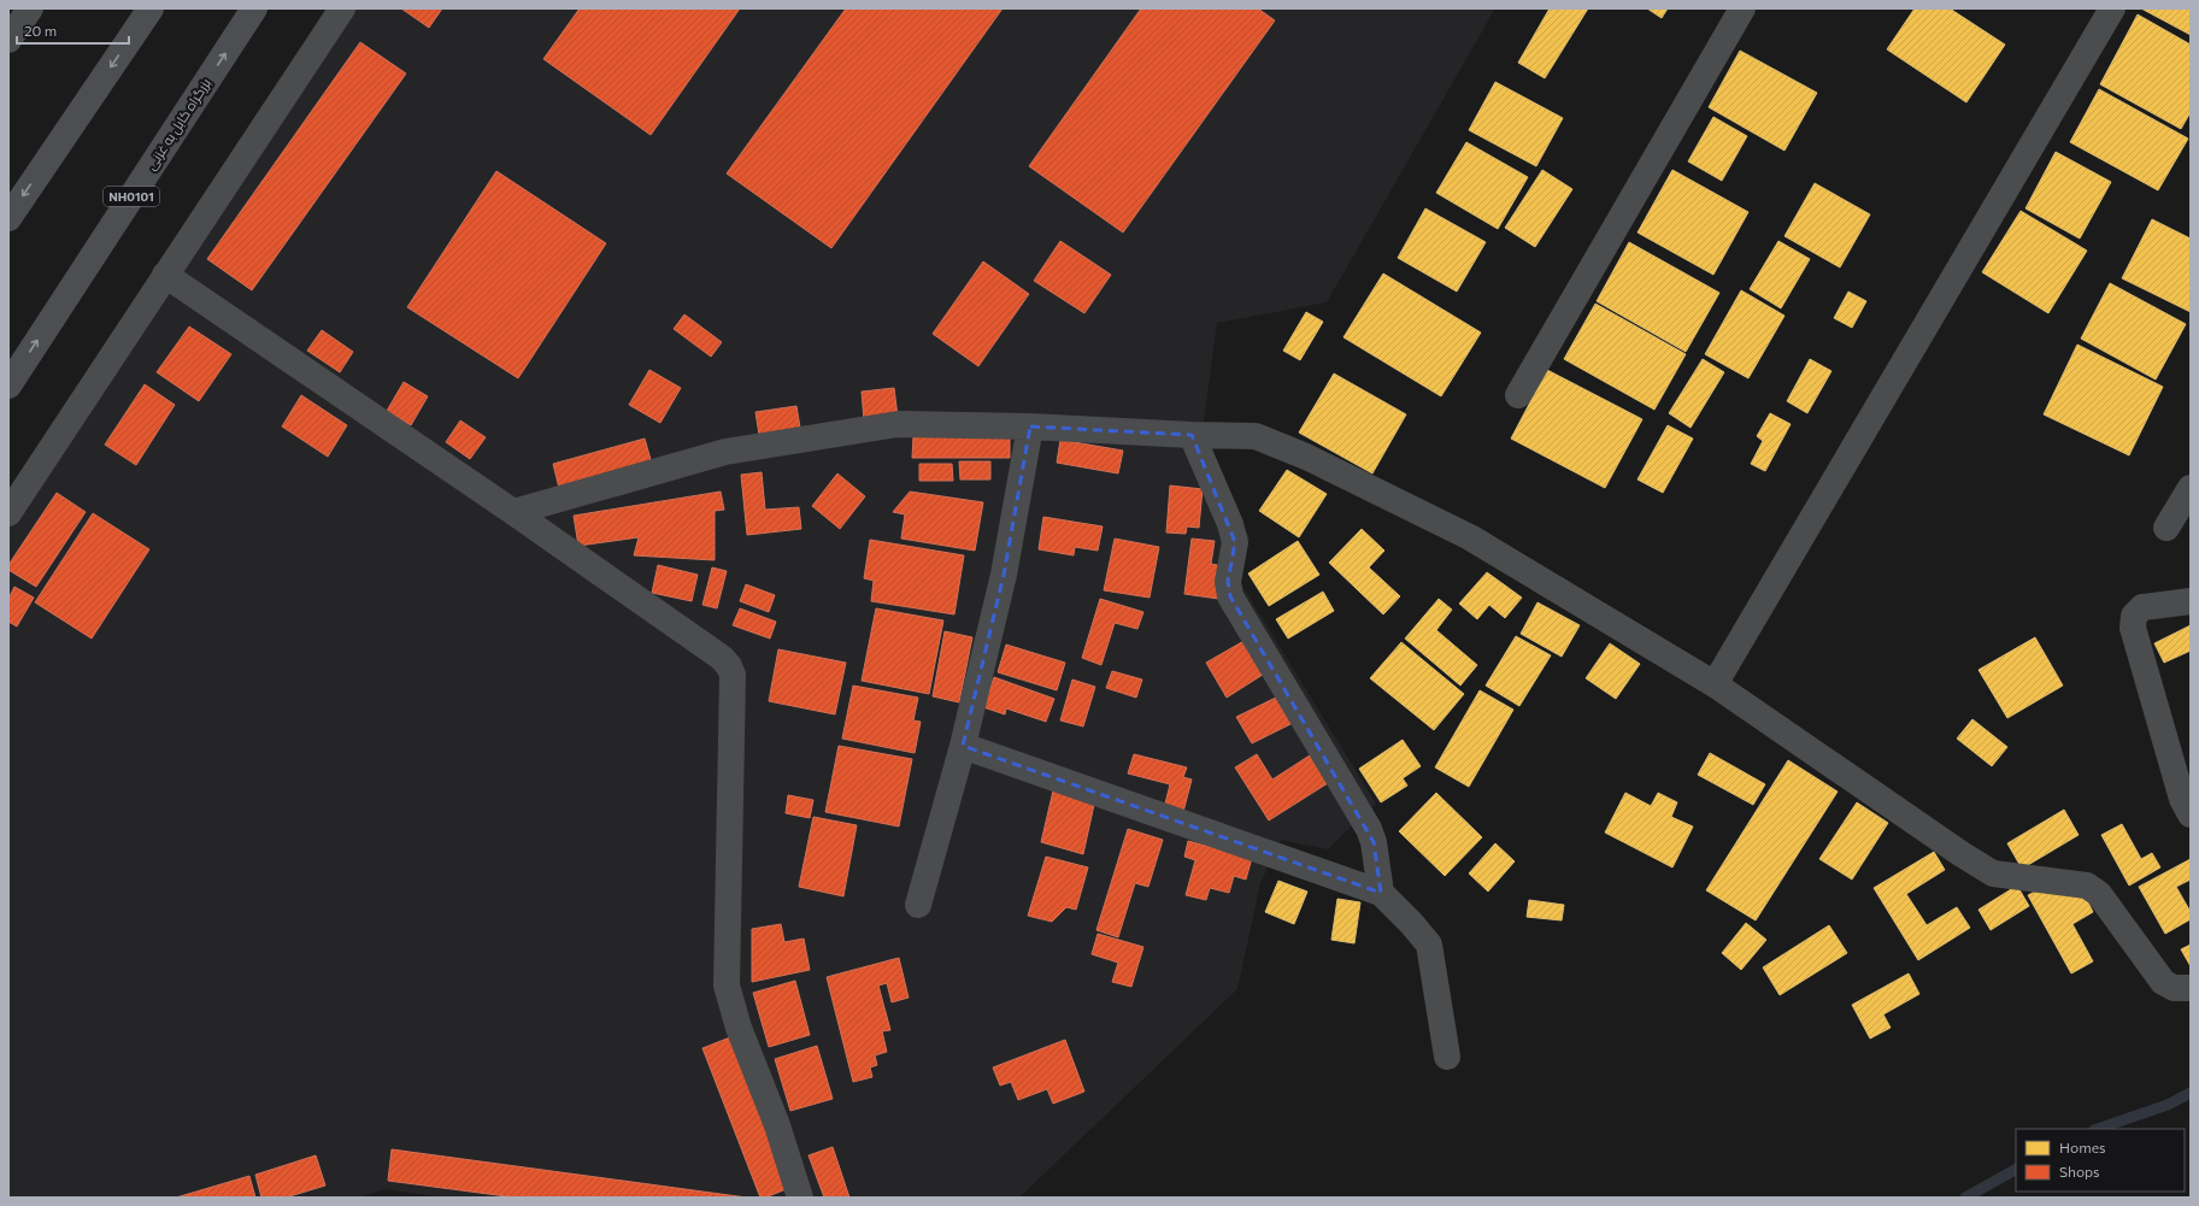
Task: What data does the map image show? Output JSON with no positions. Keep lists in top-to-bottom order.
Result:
{
  "streets": {
    "highway": ["بزرگراه کابل به غزنی", "NH0101"]
  },
  "legend": ["Homes", "Shops"],
  "scale_bar": "20 m"
}
